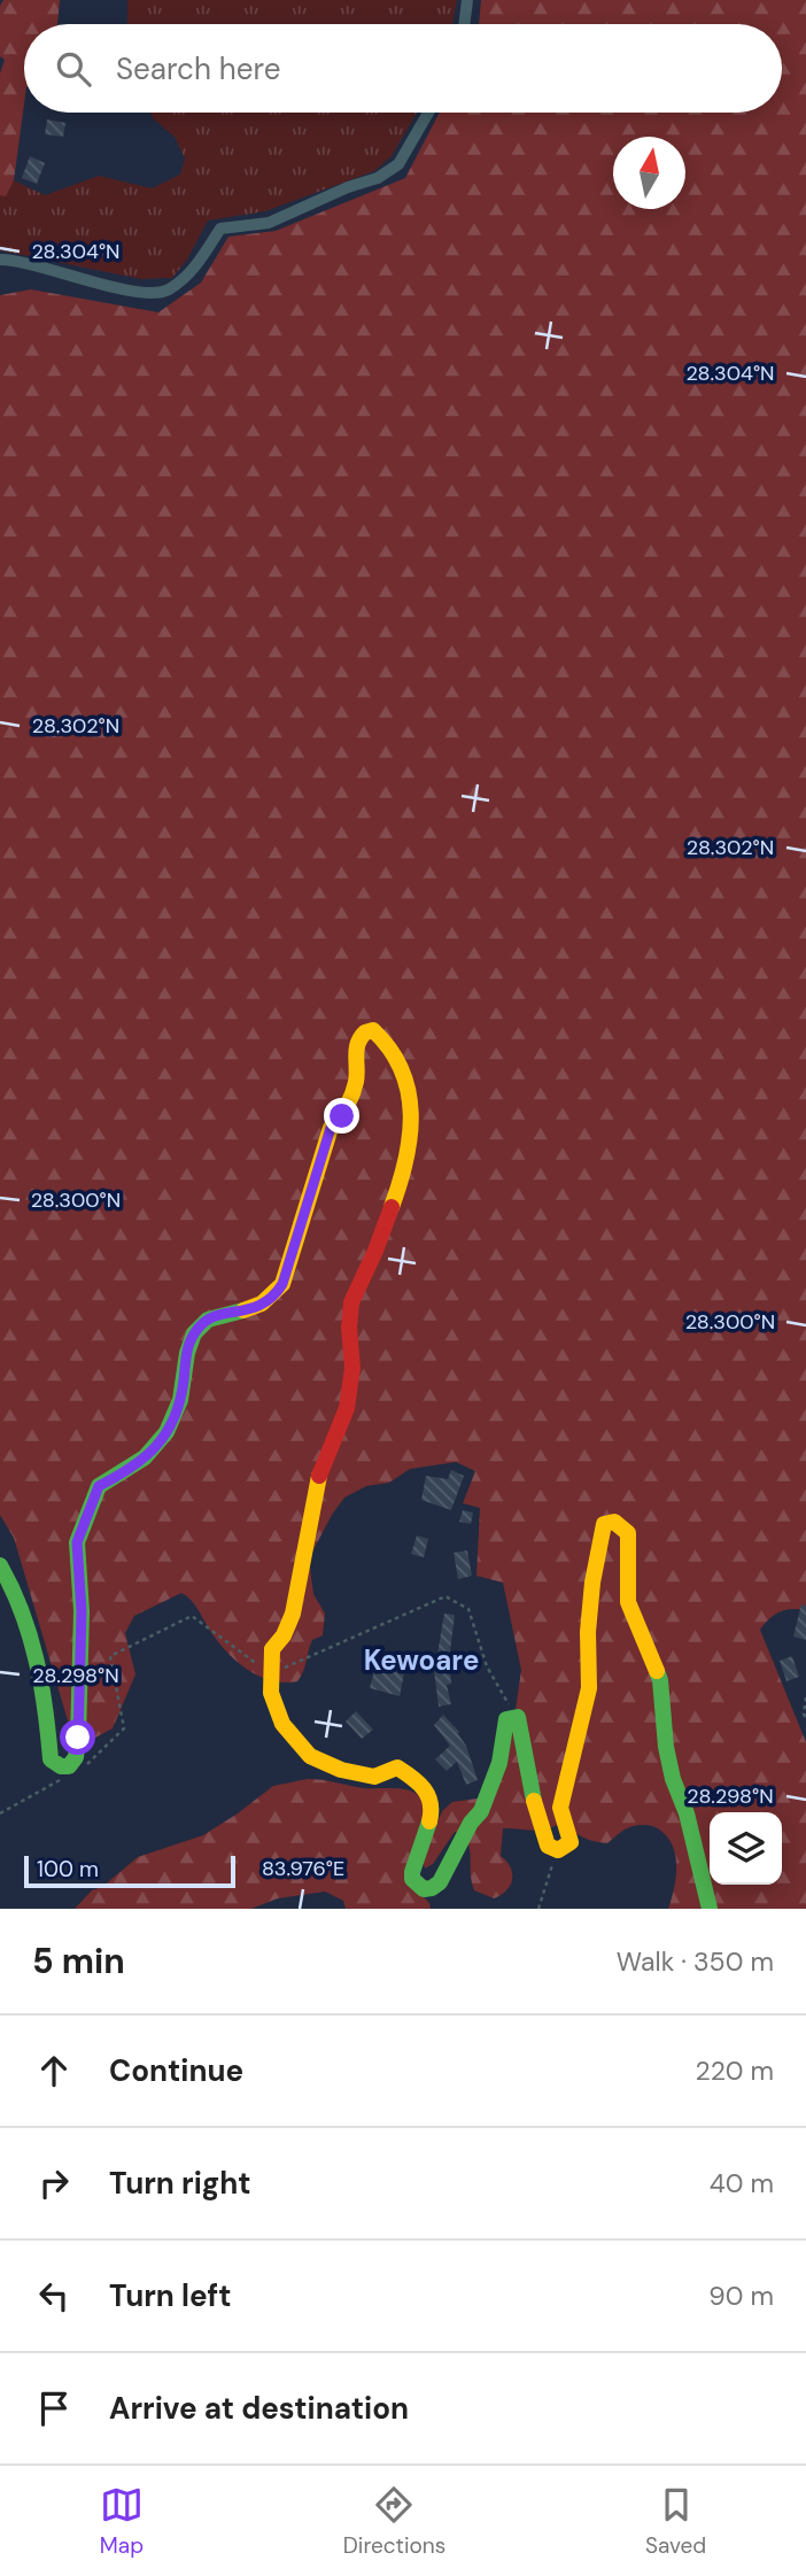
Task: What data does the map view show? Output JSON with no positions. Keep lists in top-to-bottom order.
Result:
{
  "districts": ["Kewoare"],
  "scale_bar": "100 m",
  "north": "top",
  "page": {
    "search": "Search here",
    "scale": "100 m",
    "heading": ["5 min", "Walk · 350 m"],
    "list": [
      ["Continue", "220 m"],
      ["Turn right", "40 m"],
      ["Turn left", "90 m"],
      "Arrive at destination"
    ],
    "nav": ["Map", "Directions", "Saved"]
  },
  "coordinates": [
    "28.304°N",
    "28.302°N",
    "28.300°N",
    "28.298°N",
    "83.976°E"
  ]
}
